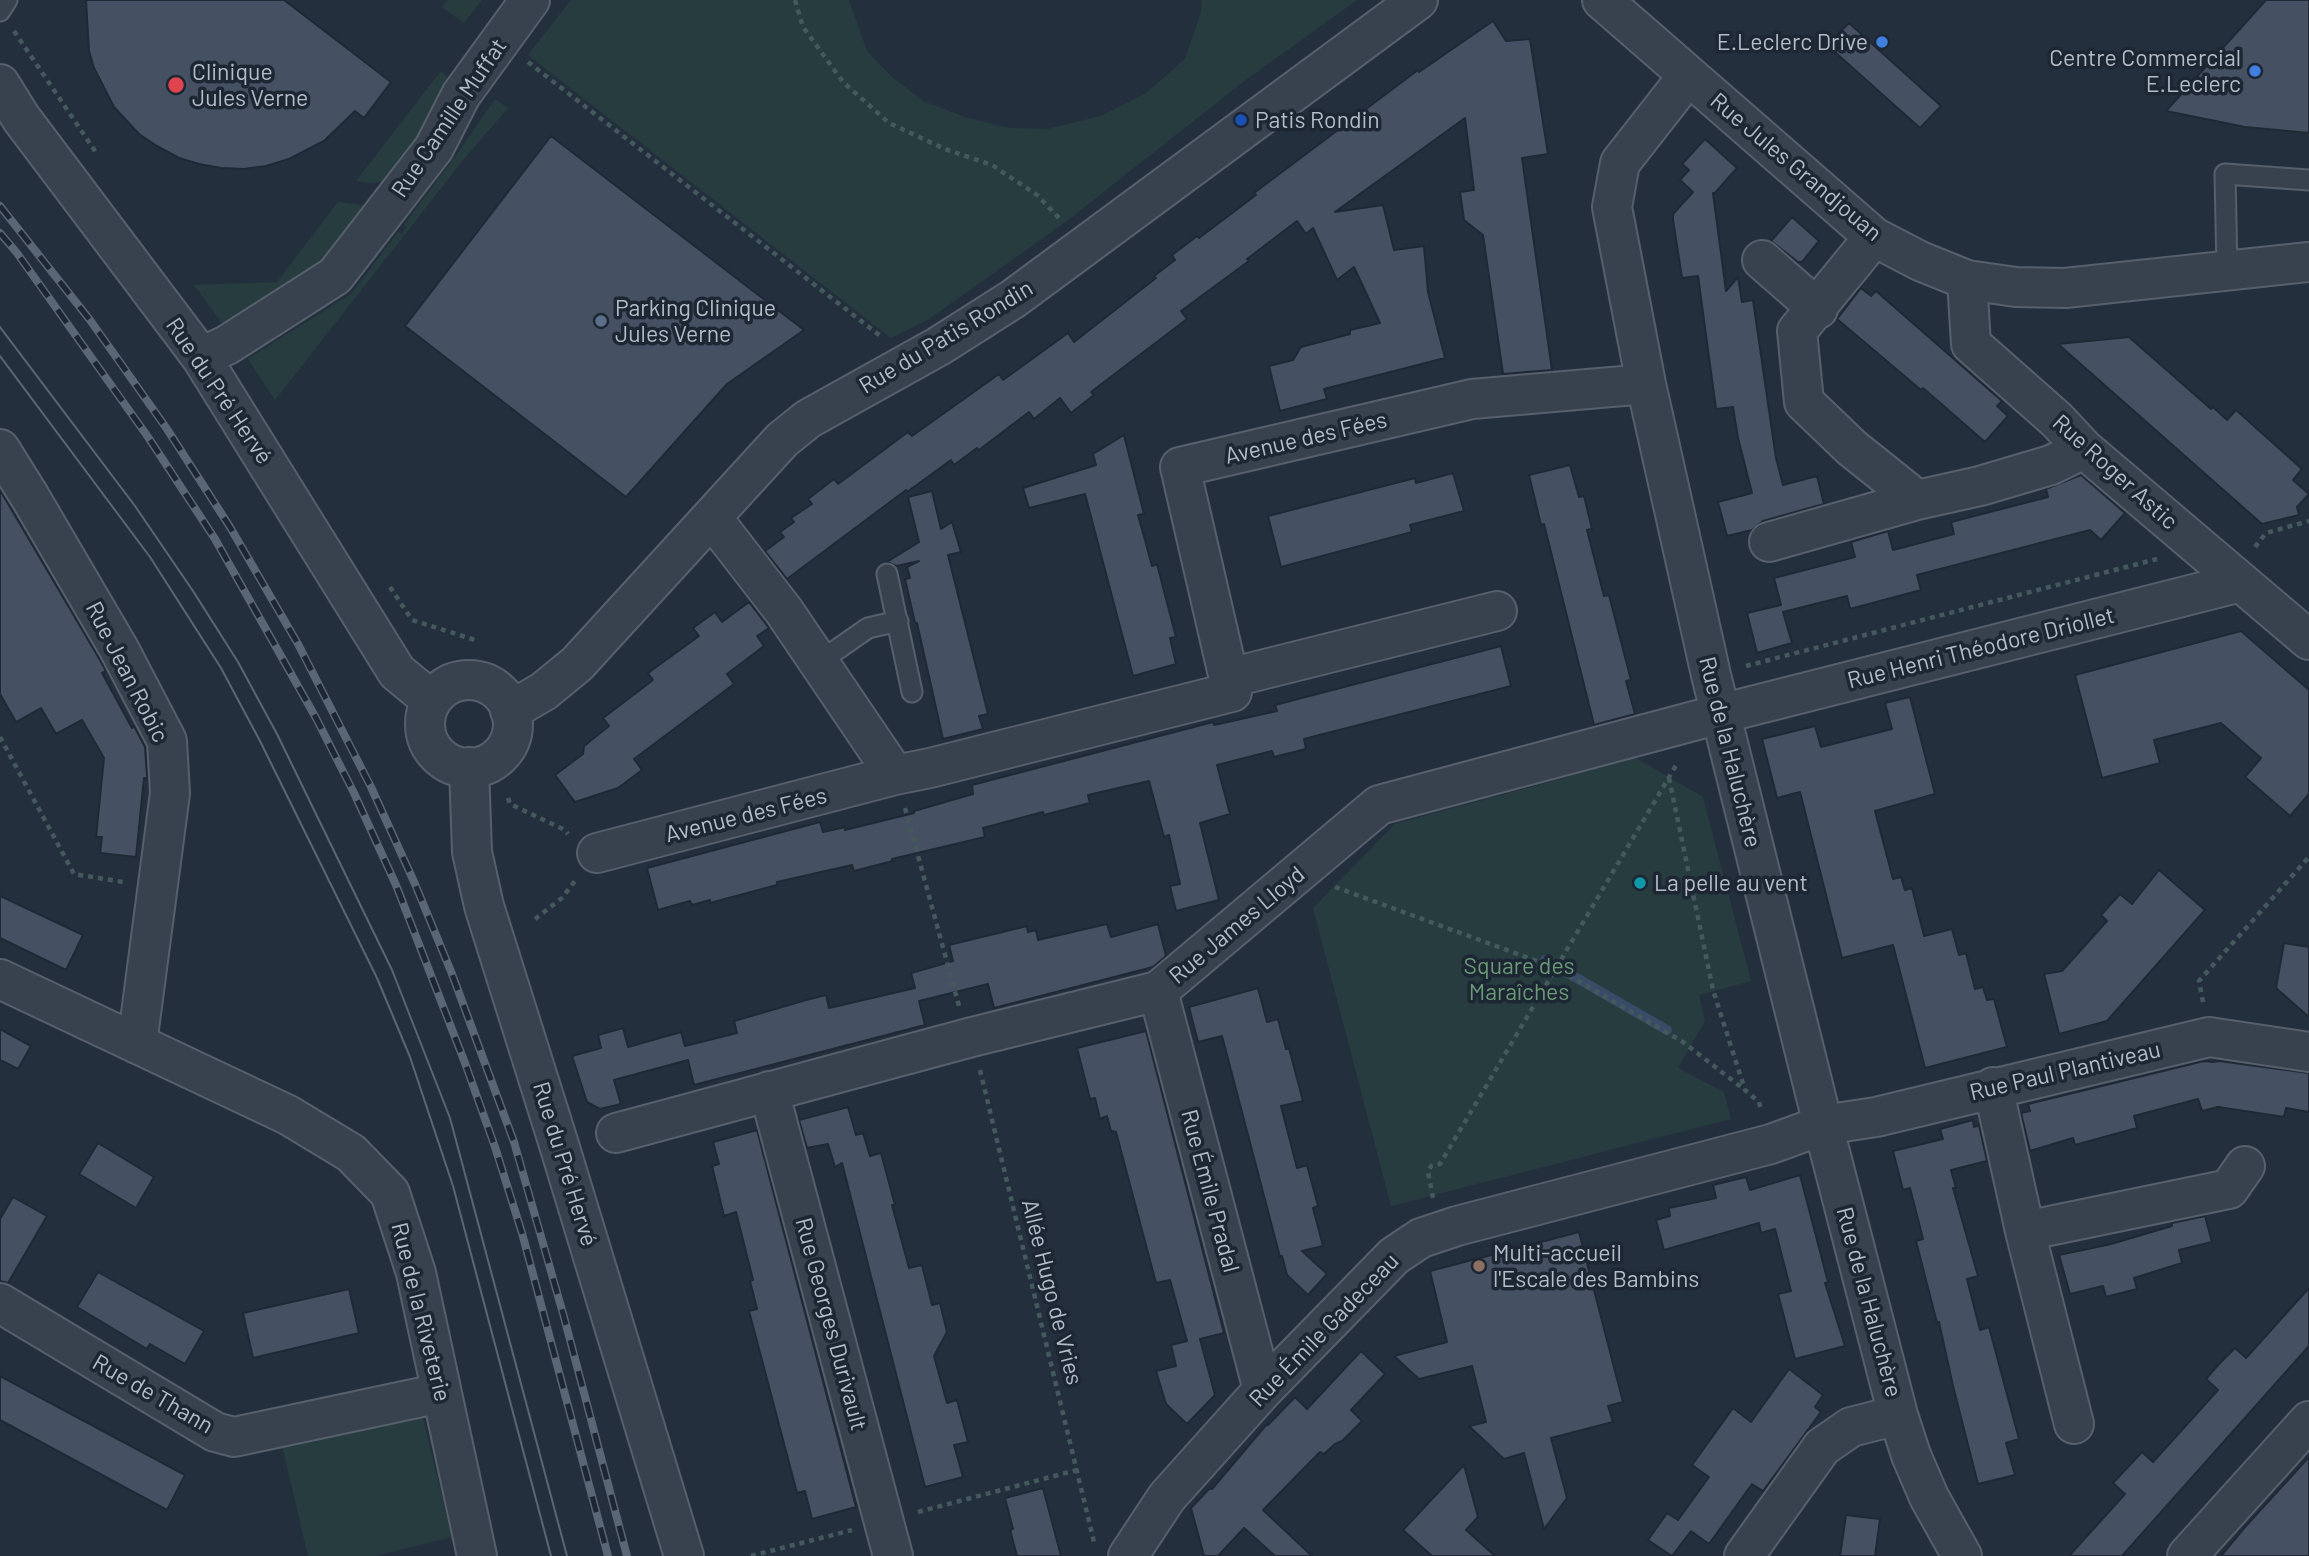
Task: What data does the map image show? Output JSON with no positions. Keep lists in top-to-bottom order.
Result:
{
  "streets": {
    "street": [
      "Rue Camille Muffat",
      "Rue Jules Grandjouan",
      "Rue du Patis Rondin",
      "Rue du Pré Hervé",
      "Avenue des Fées",
      "Rue Roger Astic",
      "Rue Henri Théodore Driollet",
      "Rue Jean Robic",
      "Rue de la Haluchère",
      "Rue James Lloyd",
      "Rue Paul Plantiveau",
      "Rue Émile Pradal",
      "Rue de la Riveterie",
      "Rue Georges Durivault",
      "Rue Émile Gadeceau",
      "Rue de Thann"
    ],
    "path": ["Allée Hugo de Vries"]
  },
  "crossings": [
    ["Rue Camille Muffat", "Rue du Pré Hervé"],
    ["Rue Jules Grandjouan", "Rue Roger Astic"],
    ["Rue Jules Grandjouan", "Rue de la Haluchère"],
    ["Rue du Patis Rondin", "Rue du Pré Hervé"],
    ["Avenue des Fées", "Rue de la Haluchère"],
    ["Avenue des Fées", "Allée Hugo de Vries"],
    ["Rue Roger Astic", "Rue Henri Théodore Driollet"],
    ["Rue Henri Théodore Driollet", "Rue de la Haluchère"],
    ["Rue Henri Théodore Driollet", "Rue James Lloyd"],
    ["Rue Jean Robic", "Rue de la Riveterie"],
    ["Rue de la Haluchère", "Rue James Lloyd"],
    ["Rue de la Haluchère", "Rue Paul Plantiveau"],
    ["Rue de la Haluchère", "Rue Émile Gadeceau"],
    ["Rue James Lloyd", "Rue Émile Pradal"],
    ["Rue James Lloyd", "Allée Hugo de Vries"],
    ["Rue James Lloyd", "Rue Georges Durivault"],
    ["Rue Paul Plantiveau", "Rue Émile Gadeceau"],
    ["Rue Émile Pradal", "Rue Émile Gadeceau"],
    ["Allée Hugo de Vries", "Rue Émile Gadeceau"],
    ["Rue de la Riveterie", "Rue de Thann"]
  ],
  "parks": ["Square des Maraîches"],
  "places": [
    "E.Leclerc Drive",
    "Centre Commercial E.Leclerc",
    "Clinique Jules Verne",
    "Patis Rondin",
    "Parking Clinique Jules Verne",
    "La pelle au vent",
    "Multi-accueil l'Escale des Bambins"
  ]
}
